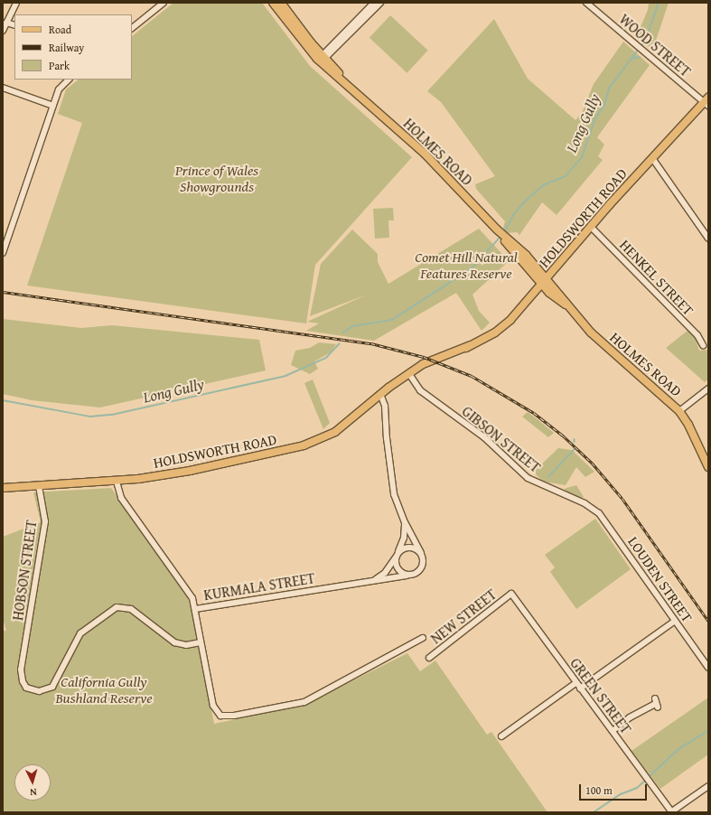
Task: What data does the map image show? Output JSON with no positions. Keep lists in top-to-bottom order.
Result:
{
  "streets": {
    "main road": ["HOLMES ROAD", "HOLDSWORTH ROAD"],
    "street": [
      "WOOD STREET",
      "HENKEL STREET",
      "GIBSON STREET",
      "HOBSON STREET",
      "LOUDEN STREET",
      "KURMALA STREET",
      "NEW STREET",
      "GREEN STREET"
    ]
  },
  "crossings": [
    ["WOOD STREET", "HOLDSWORTH ROAD"],
    ["HOLMES ROAD", "HOLDSWORTH ROAD"],
    ["HOLDSWORTH ROAD", "HENKEL STREET"],
    ["HOLDSWORTH ROAD", "GIBSON STREET"],
    ["HOLDSWORTH ROAD", "HOBSON STREET"],
    ["HOLDSWORTH ROAD", "KURMALA STREET"],
    ["GIBSON STREET", "LOUDEN STREET"],
    ["NEW STREET", "GREEN STREET"]
  ],
  "water": ["Long Gully"],
  "parks": ["Prince of Wales Showgrounds", "Comet Hill Natural Features Reserve", "California Gully Bushland Reserve"],
  "legend": ["Road", "Railway", "Park"],
  "scale_bar": "100 m",
  "north": "bottom"
}
